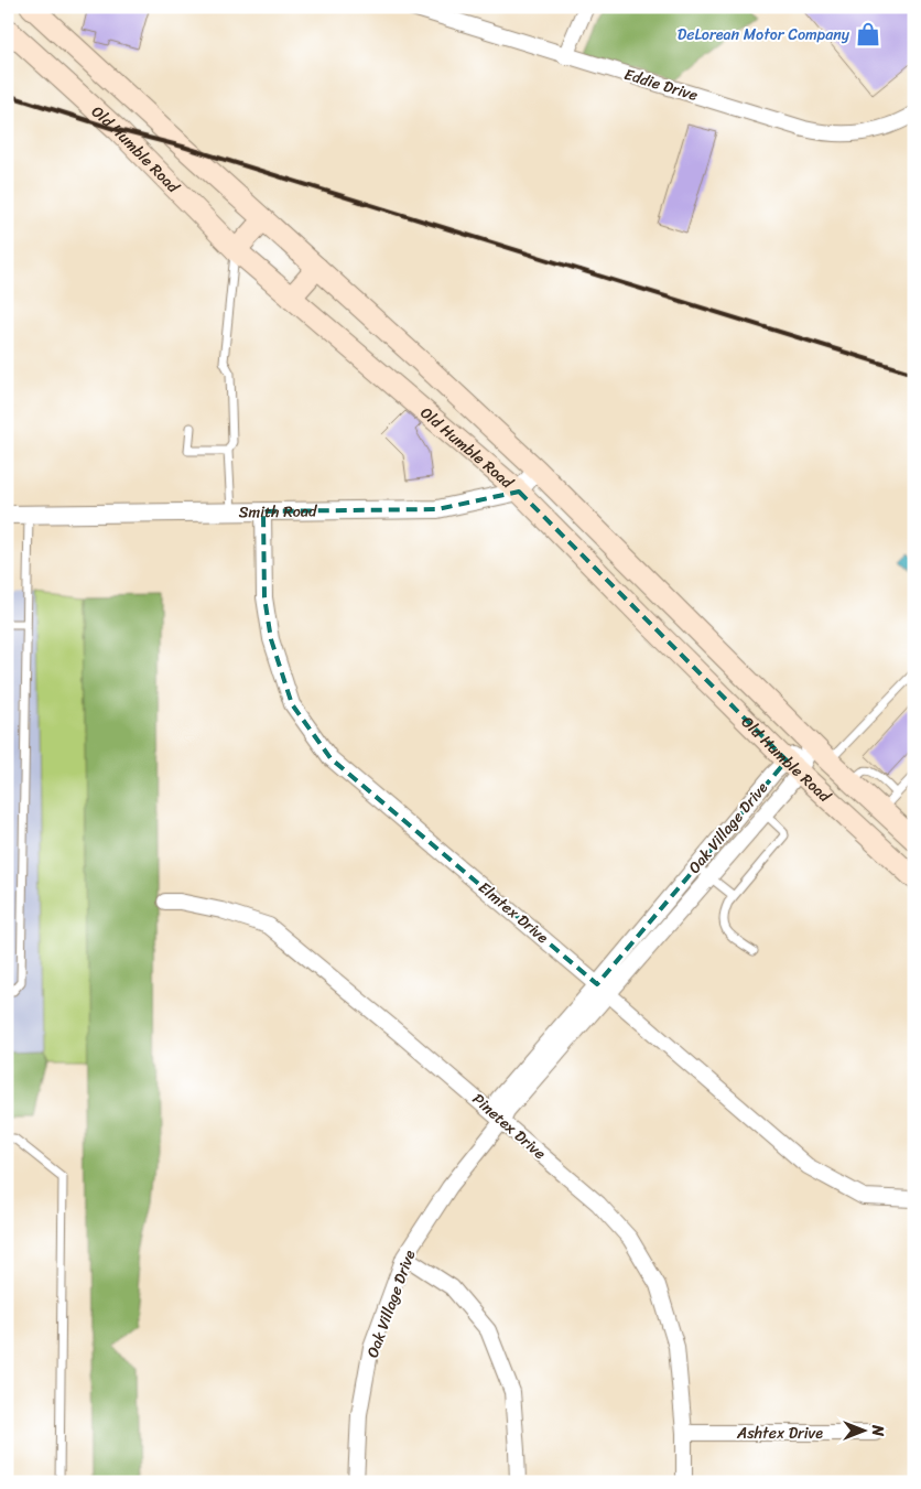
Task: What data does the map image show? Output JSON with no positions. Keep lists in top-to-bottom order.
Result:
{
  "streets": {
    "main road": ["Old Humble Road"],
    "street": [
      "Eddie Drive",
      "Smith Road",
      "Oak Village Drive",
      "Elmtex Drive",
      "Pinetex Drive",
      "Ashtex Drive"
    ]
  },
  "crossings": [
    ["Old Humble Road", "Smith Road"],
    ["Old Humble Road", "Oak Village Drive"],
    ["Smith Road", "Elmtex Drive"],
    ["Oak Village Drive", "Elmtex Drive"],
    ["Oak Village Drive", "Pinetex Drive"],
    ["Pinetex Drive", "Ashtex Drive"]
  ],
  "places": {
    "shop": ["DeLorean Motor Company"]
  },
  "north": "right"
}
